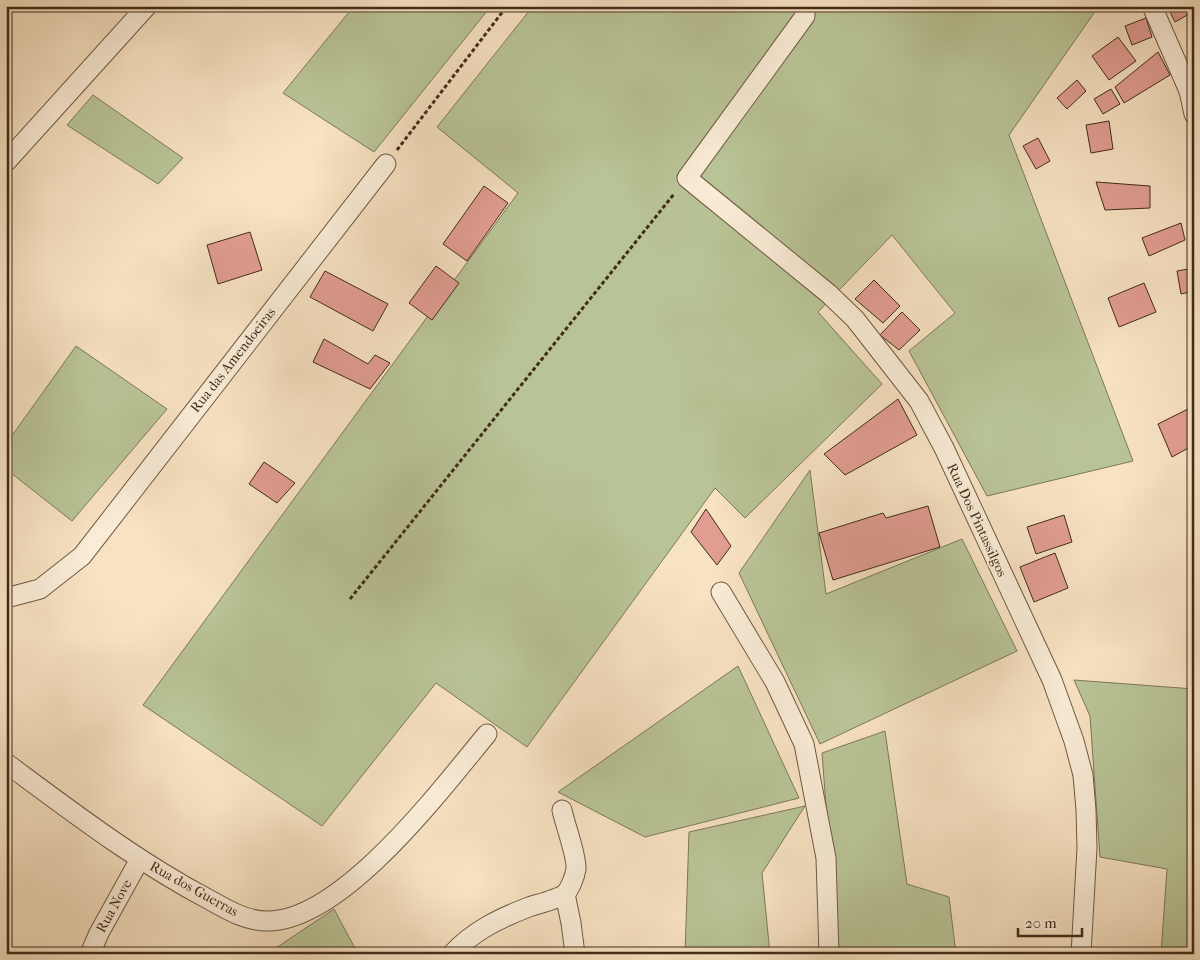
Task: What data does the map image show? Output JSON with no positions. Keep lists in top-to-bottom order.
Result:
{
  "streets": {
    "street": [
      "Rua das Amendoeiras",
      "Rua Dos Pintassilgos",
      "Rua dos Guerras",
      "Rua Nove"
    ]
  },
  "crossings": [
    ["Rua dos Guerras", "Rua Nove"]
  ],
  "scale_bar": "20 m"
}
